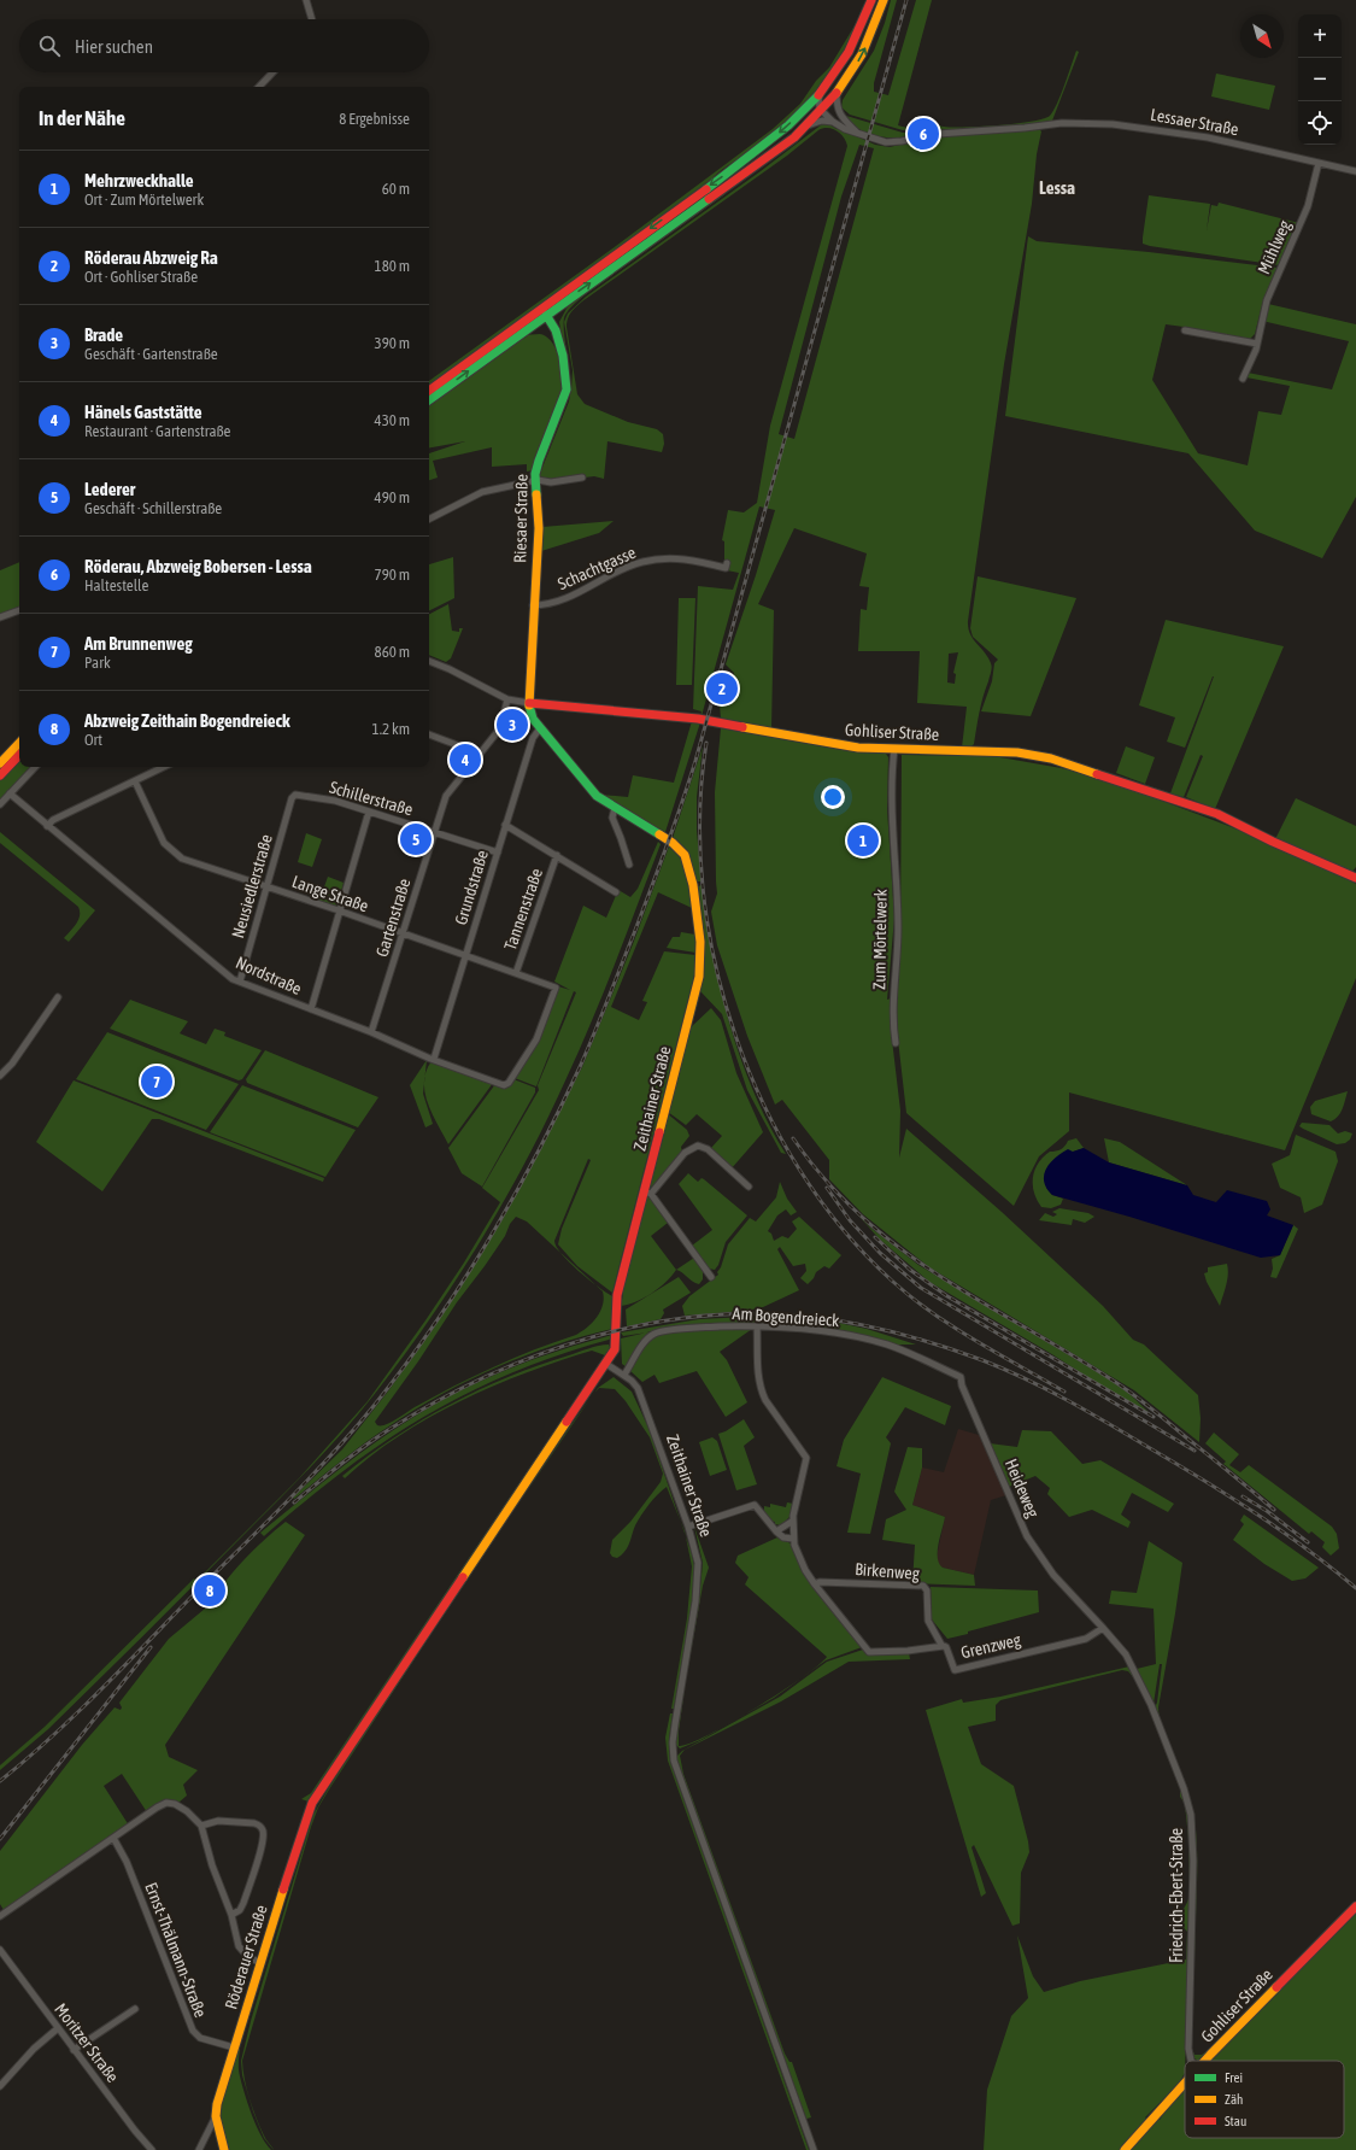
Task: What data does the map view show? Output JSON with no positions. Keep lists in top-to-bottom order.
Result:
{
  "streets": {
    "main road": [
      "Riesaer Straße",
      "Gohliser Straße",
      "Zeithainer Straße",
      "Röderauer Straße"
    ],
    "street": [
      "Lessaer Straße",
      "Mühlweg",
      "Schachtgasse",
      "Schillerstraße",
      "Neusiedlerstraße",
      "Grundstraße",
      "Lange Straße",
      "Tannenstraße",
      "Gartenstraße",
      "Zum Mörtelwerk",
      "Nordstraße",
      "Am Bogendreieck",
      "Heideweg",
      "Birkenweg",
      "Grenzweg",
      "Friedrich-Ebert-Straße",
      "Ernst-Thälmann-Straße",
      "Moritzer Straße"
    ]
  },
  "crossings": [
    ["Lessaer Straße", "Mühlweg"],
    ["Riesaer Straße", "Schachtgasse"],
    ["Riesaer Straße", "Gohliser Straße"],
    ["Gohliser Straße", "Zum Mörtelwerk"],
    ["Schillerstraße", "Neusiedlerstraße"],
    ["Schillerstraße", "Grundstraße"],
    ["Schillerstraße", "Gartenstraße"],
    ["Neusiedlerstraße", "Lange Straße"],
    ["Neusiedlerstraße", "Nordstraße"],
    ["Grundstraße", "Lange Straße"],
    ["Grundstraße", "Nordstraße"],
    ["Lange Straße", "Tannenstraße"],
    ["Lange Straße", "Gartenstraße"],
    ["Lange Straße", "Nordstraße"],
    ["Gartenstraße", "Nordstraße"],
    ["Zeithainer Straße", "Am Bogendreieck"],
    ["Zeithainer Straße", "Röderauer Straße"],
    ["Am Bogendreieck", "Heideweg"],
    ["Heideweg", "Friedrich-Ebert-Straße"],
    ["Birkenweg", "Grenzweg"],
    ["Grenzweg", "Friedrich-Ebert-Straße"],
    ["Ernst-Thälmann-Straße", "Röderauer Straße"]
  ],
  "districts": ["Lessa"],
  "legend": ["Frei", "Zäh", "Stau"],
  "north": "bottom right",
  "page": {
    "map_buttons": ["+", "−"],
    "search": "Hier suchen",
    "heading": ["In der Nähe", "8 Ergebnisse"],
    "pins": [
      "6",
      "2",
      "3",
      "4",
      "5",
      "1",
      "7",
      "8"
    ],
    "list": [
      {
        "mark": "1",
        "name": "Mehrzweckhalle",
        "note": "Ort · Zum Mörtelwerk",
        "value": "60 m"
      },
      {
        "mark": "2",
        "name": "Röderau Abzweig Ra",
        "note": "Ort · Gohliser Straße",
        "value": "180 m"
      },
      {
        "mark": "3",
        "name": "Brade",
        "note": "Geschäft · Gartenstraße",
        "value": "390 m"
      },
      {
        "mark": "4",
        "name": "Hänels Gaststätte",
        "note": "Restaurant · Gartenstraße",
        "value": "430 m"
      },
      {
        "mark": "5",
        "name": "Lederer",
        "note": "Geschäft · Schillerstraße",
        "value": "490 m"
      },
      {
        "mark": "6",
        "name": "Röderau, Abzweig Bobersen - Lessa",
        "note": "Haltestelle",
        "value": "790 m"
      },
      {
        "mark": "7",
        "name": "Am Brunnenweg",
        "note": "Park",
        "value": "860 m"
      },
      {
        "mark": "8",
        "name": "Abzweig Zeithain Bogendreieck",
        "note": "Ort",
        "value": "1.2 km"
      }
    ]
  }
}
